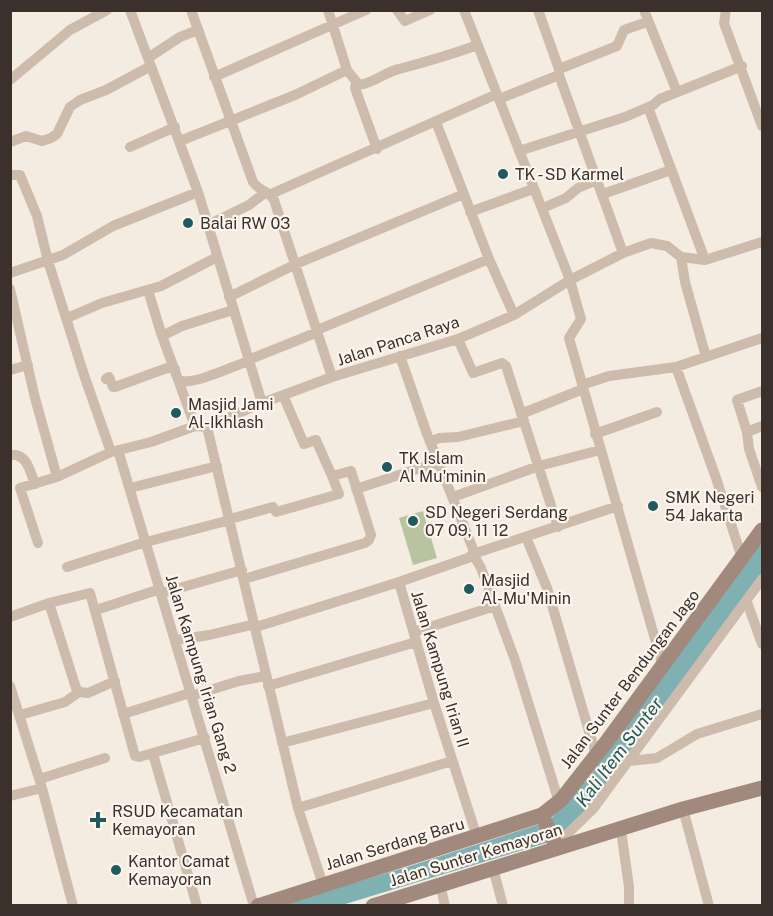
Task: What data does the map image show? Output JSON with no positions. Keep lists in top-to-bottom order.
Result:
{
  "streets": {
    "main road": ["Jalan Sunter Bendungan Jago", "Jalan Serdang Baru", "Jalan Sunter Kemayoran"],
    "street": ["Jalan Panca Raya", "Jalan Kampung Irian II", "Jalan Kampung Irian Gang 2"]
  },
  "crossings": [
    ["Jalan Panca Raya", "Jalan Kampung Irian Gang 2"],
    ["Jalan Kampung Irian II", "Jalan Serdang Baru"],
    ["Jalan Kampung Irian Gang 2", "Jalan Serdang Baru"],
    ["Jalan Sunter Bendungan Jago", "Jalan Serdang Baru"]
  ],
  "water": ["Kali Item Sunter"],
  "places": {
    "other": [
      "TK - SD Karmel",
      "Balai RW 03",
      "Masjid Jami Al-Ikhlash",
      "TK Islam Al Mu'minin",
      "SMK Negeri 54 Jakarta",
      "SD Negeri Serdang 07 09, 11 12",
      "Masjid Al-Mu'Minin",
      "Kantor Camat Kemayoran"
    ],
    "health": ["RSUD Kecamatan Kemayoran"]
  }
}
